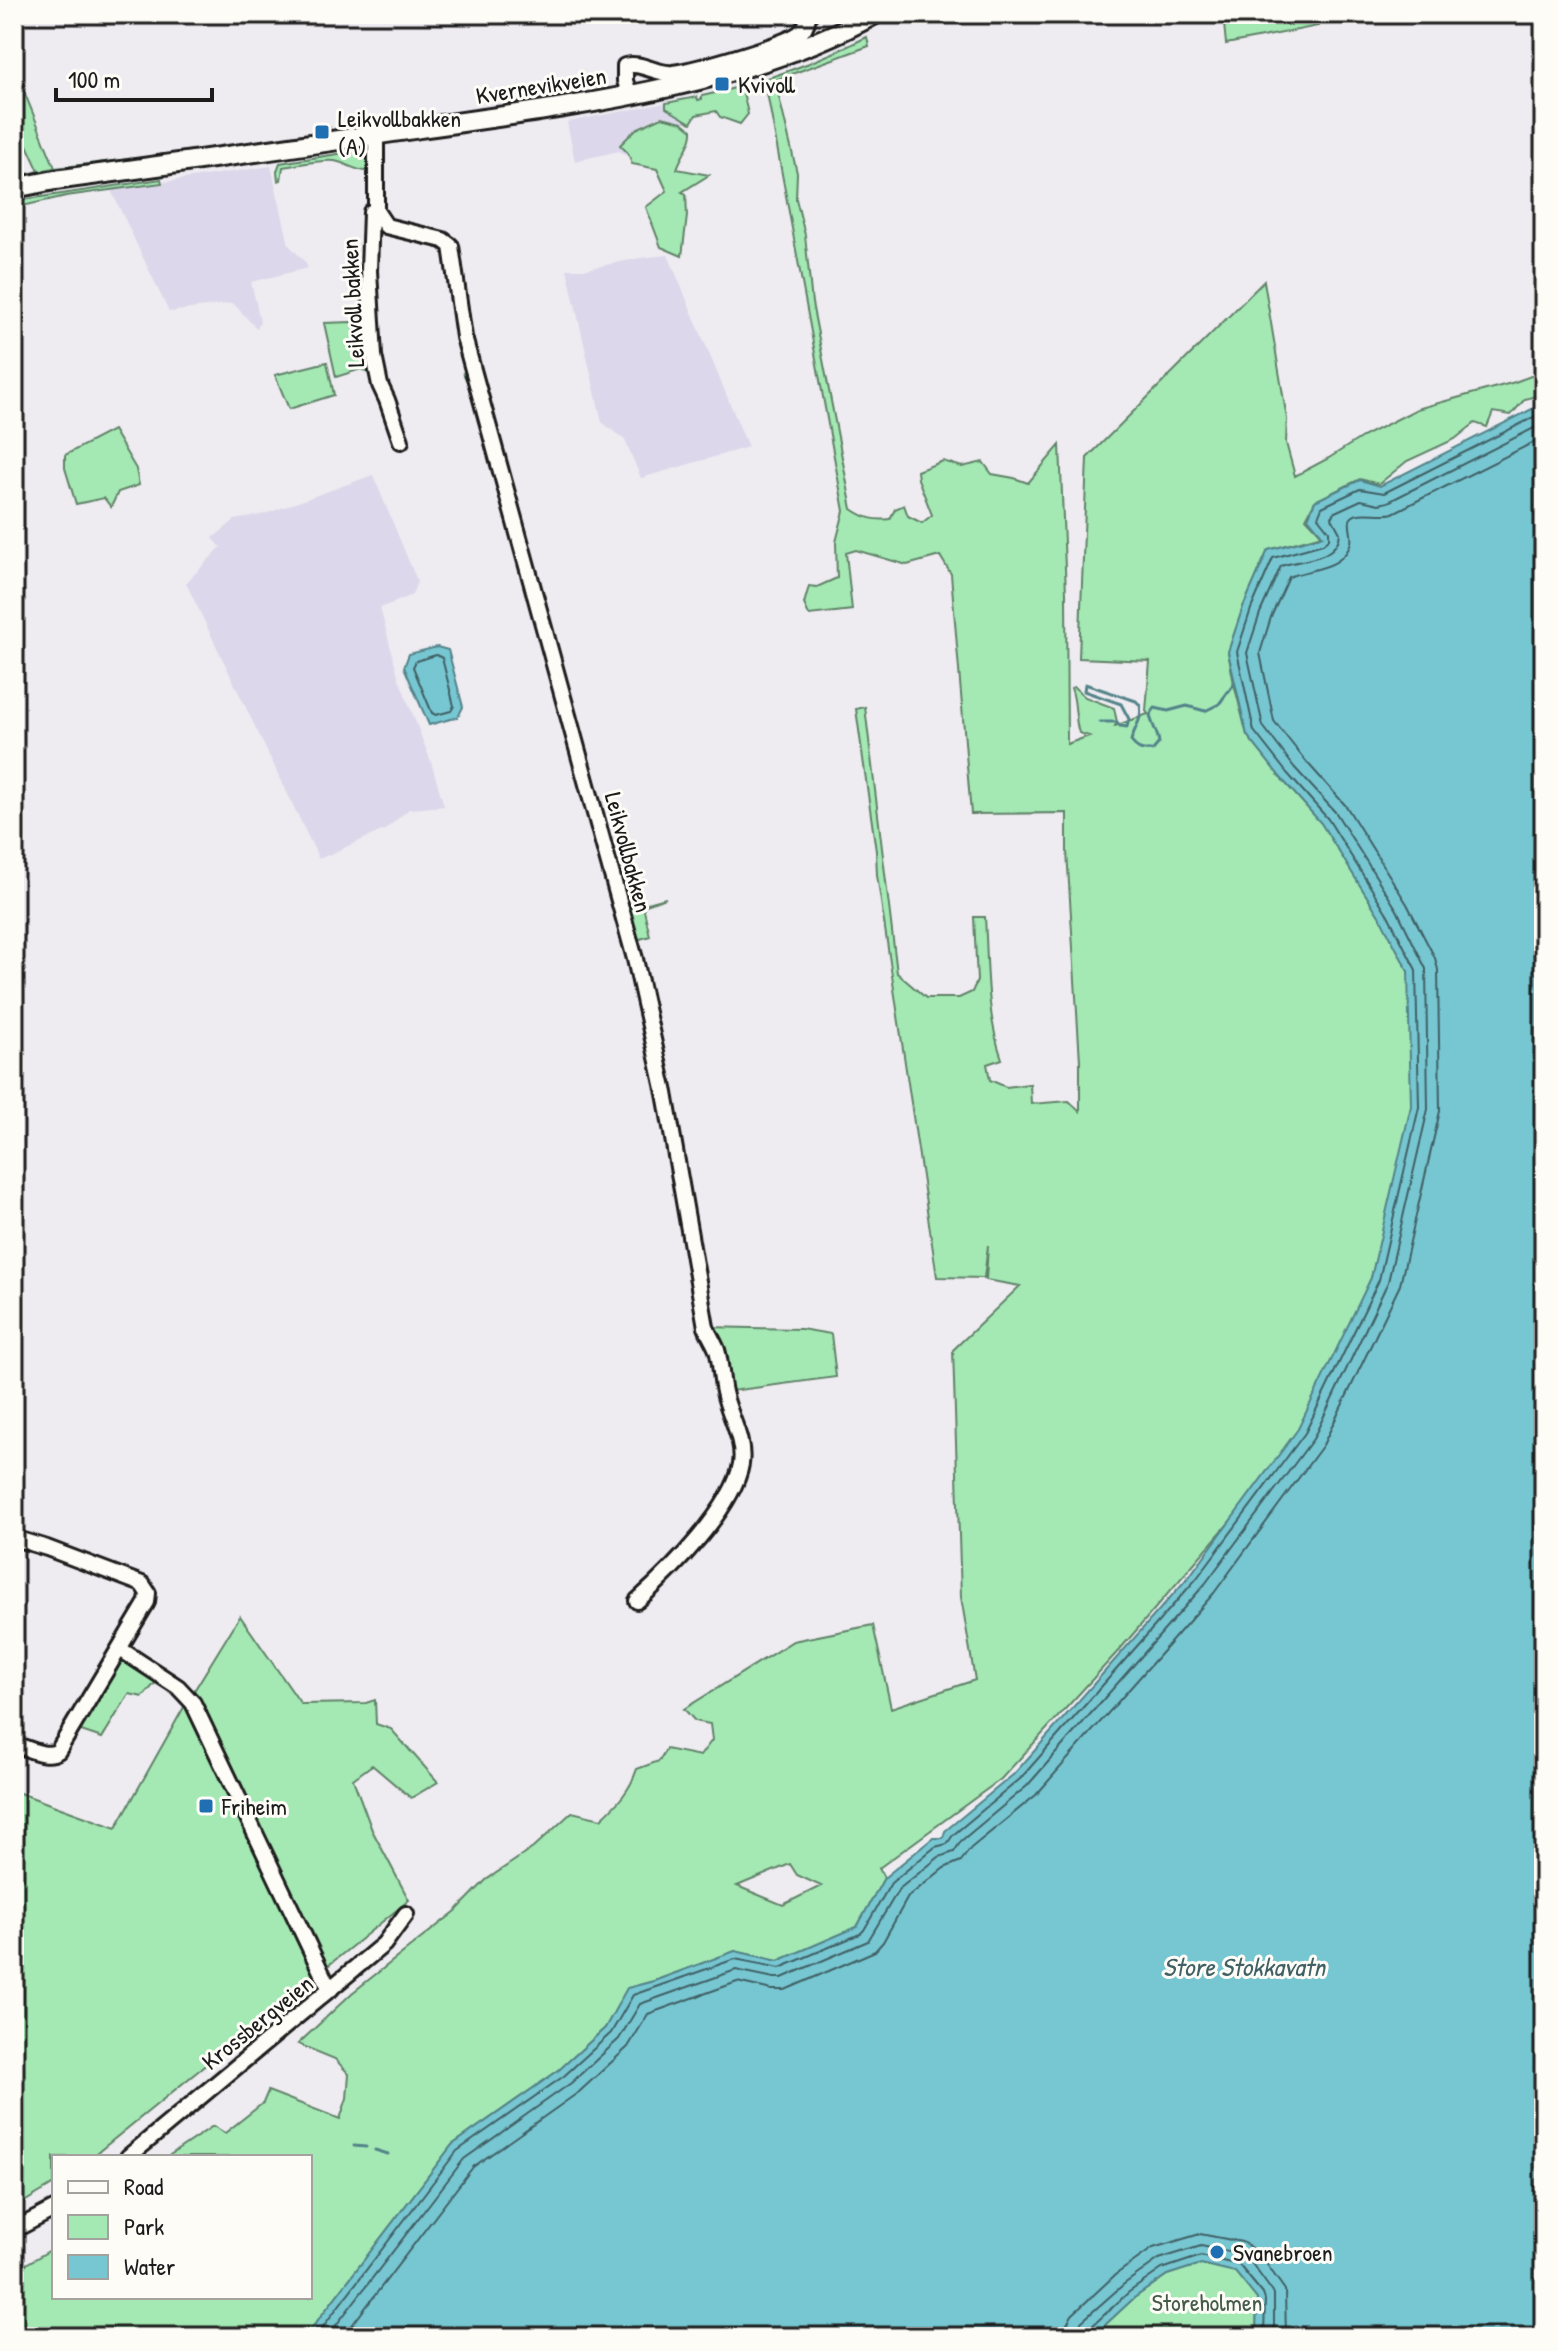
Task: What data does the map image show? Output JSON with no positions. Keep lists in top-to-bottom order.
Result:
{
  "streets": {
    "main road": ["Kvernevikveien"],
    "street": ["Leikvoll bakken", "Leikvollbakken", "Krossbergveien"]
  },
  "crossings": [
    ["Leikvoll bakken", "Leikvollbakken"]
  ],
  "water": ["Store Stokkavatn"],
  "parks": ["Storeholmen"],
  "places": {
    "transit": ["Kvivoll", "Leikvollbakken (A)", "Friheim"],
    "other": ["Svanebroen"]
  },
  "legend": ["Road", "Park", "Water"],
  "scale_bar": "100 m"
}
